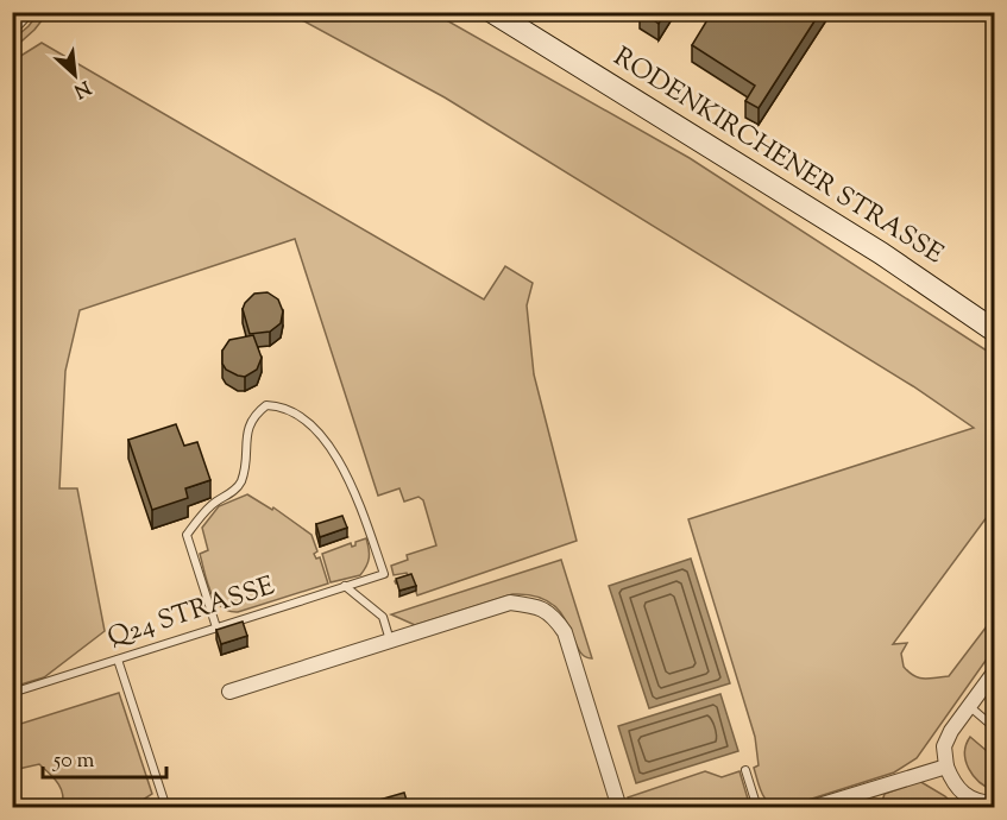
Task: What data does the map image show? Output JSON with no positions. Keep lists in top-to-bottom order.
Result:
{
  "streets": {
    "main road": ["RODENKIRCHENER STRASSE"],
    "lane": ["Q24 STRASSE"]
  },
  "scale_bar": "50 m",
  "north": "bottom right"
}
